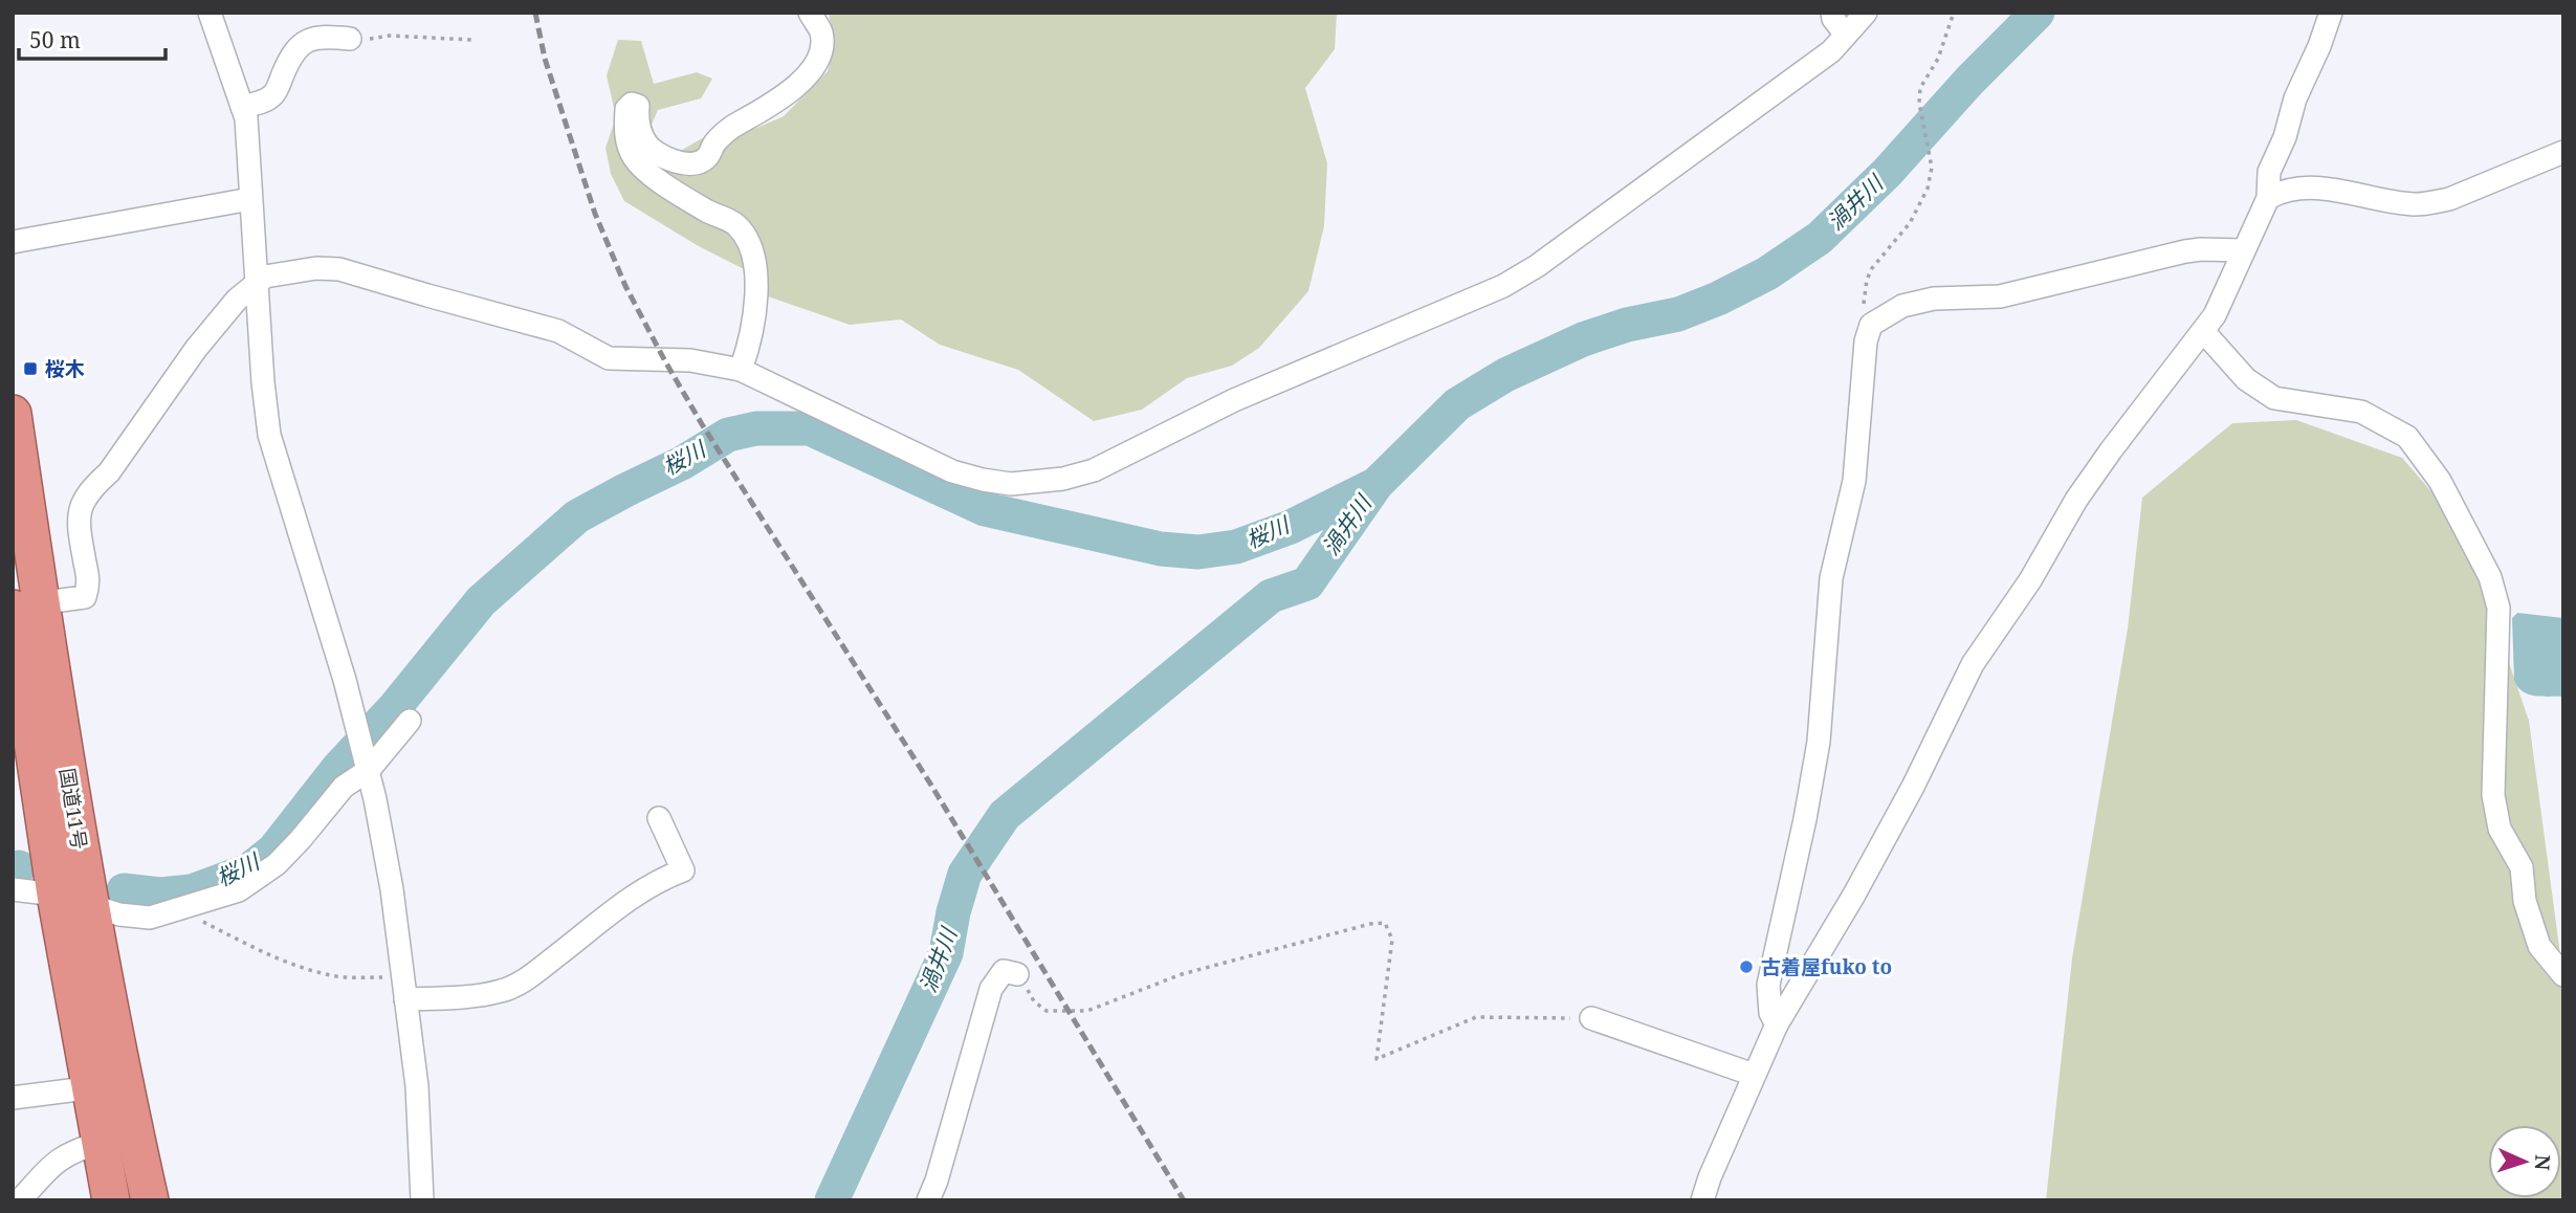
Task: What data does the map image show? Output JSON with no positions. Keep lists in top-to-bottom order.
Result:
{
  "streets": {
    "highway": ["国道11号"]
  },
  "water": ["渦井川", "桜川"],
  "places": {
    "transit": ["桜木"],
    "other": ["古着屋fuko to"]
  },
  "scale_bar": "50 m",
  "north": "right"
}
